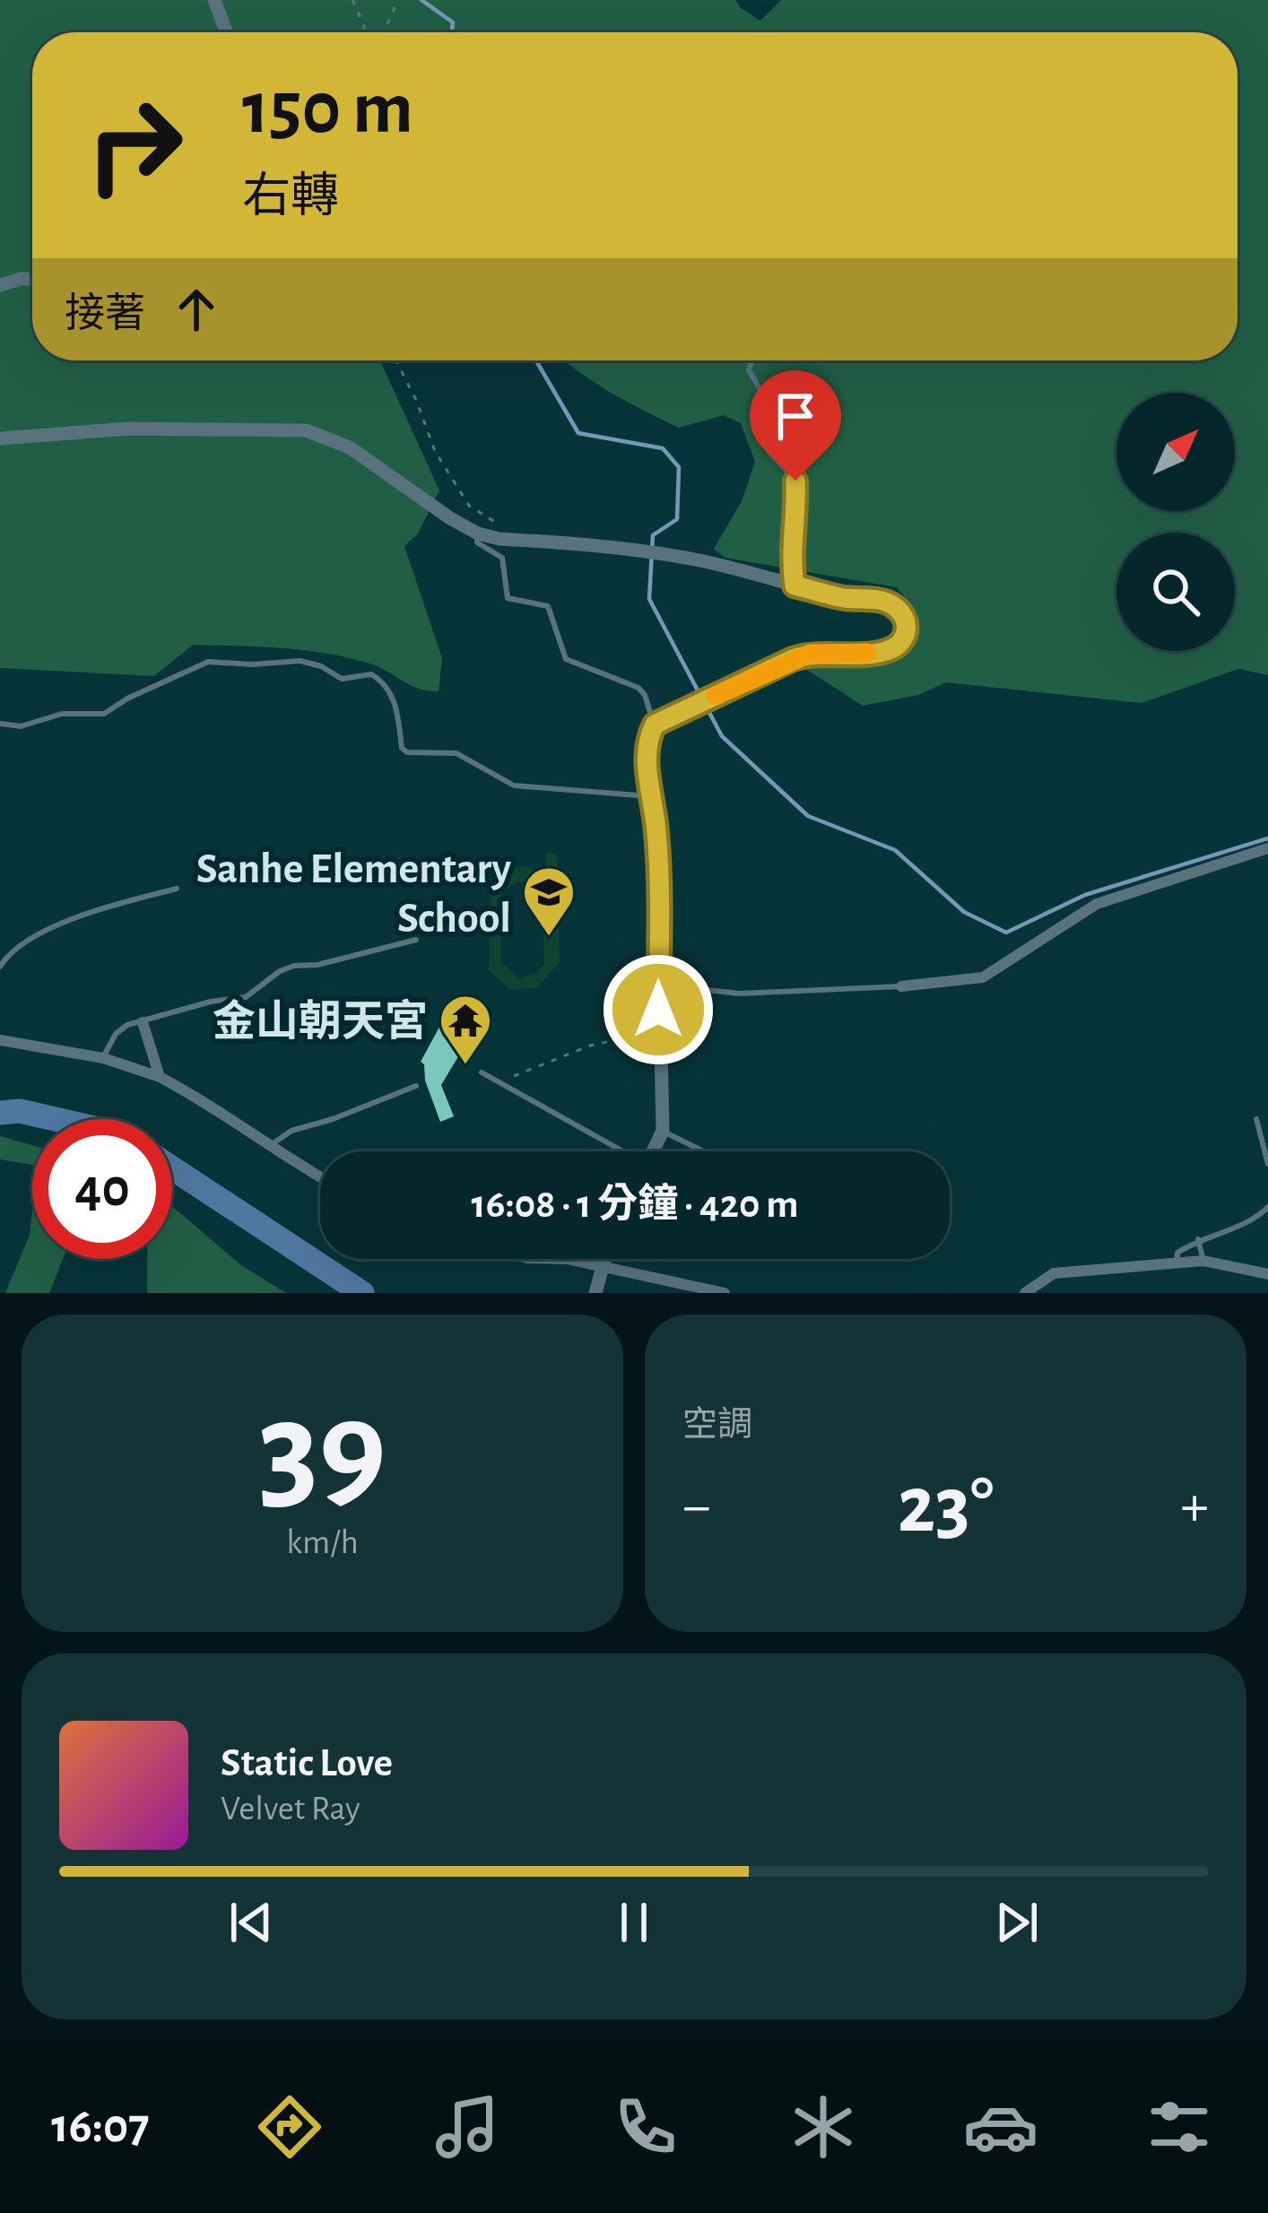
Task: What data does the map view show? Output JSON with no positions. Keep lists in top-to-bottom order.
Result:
{
  "places": {
    "school or university": ["Sanhe Elementary School"],
    "temple": ["金山朝天宮"]
  },
  "north": "top right",
  "page": {
    "turn": ["150 m", "右轉"],
    "then": "接著",
    "limit": "40",
    "trip": "16:08 · 1 分鐘 · 420 m",
    "tile": [
      ["39", "km/h"],
      "空調"
    ],
    "heat": ["−", "23°", "+"],
    "song": ["Static Love", "Velvet Ray"],
    "tabs": "16:07"
  }
}
